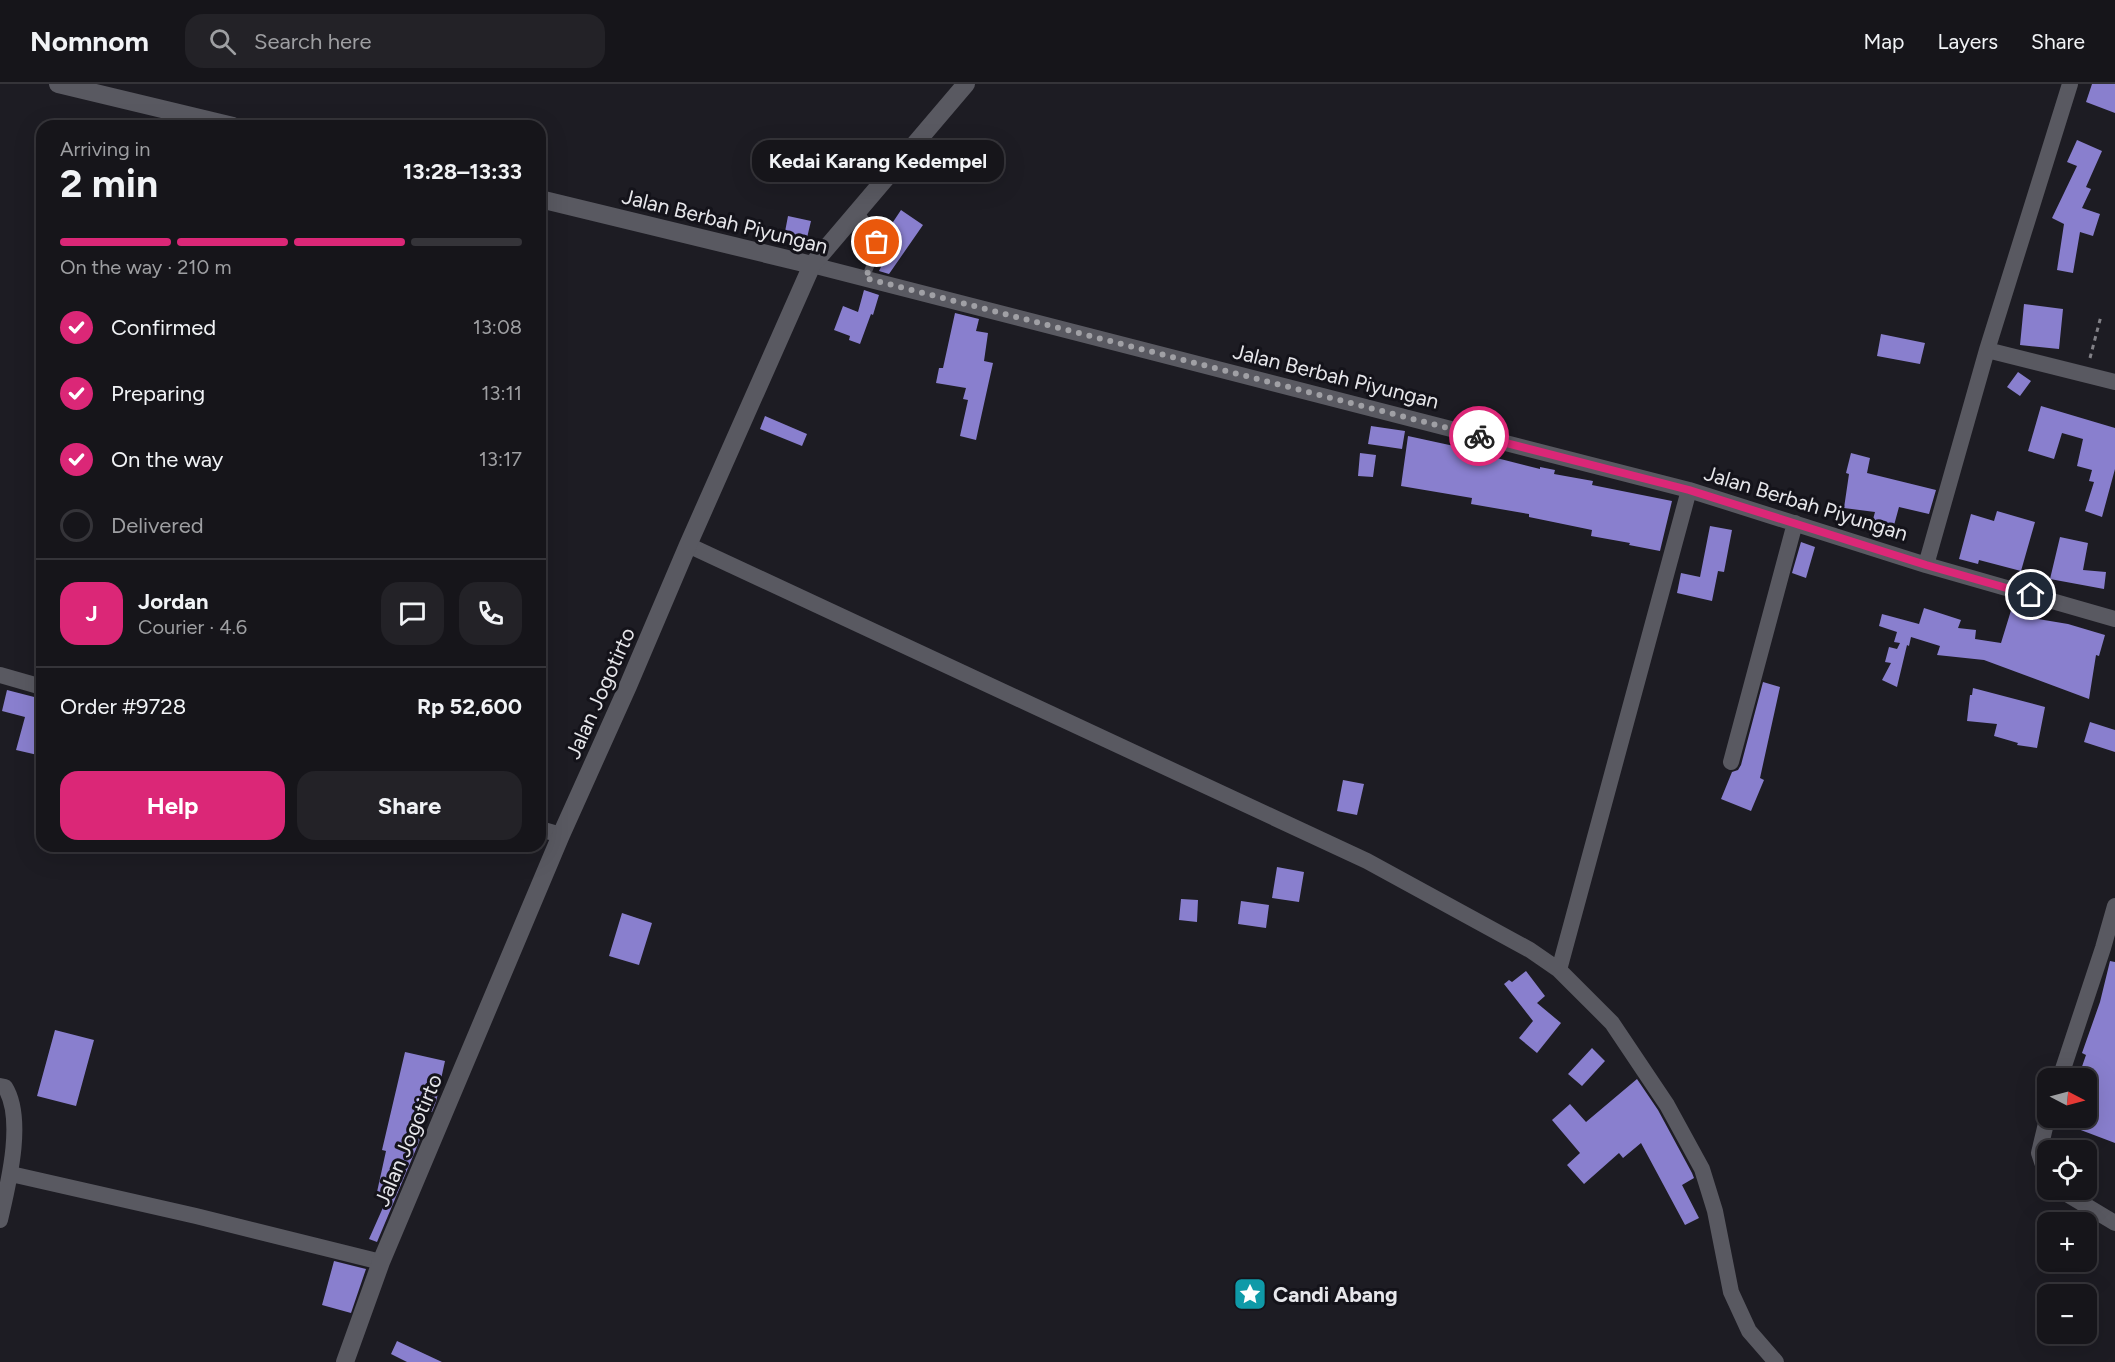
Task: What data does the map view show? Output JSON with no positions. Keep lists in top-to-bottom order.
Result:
{
  "streets": {
    "street": ["Jalan Berbah Piyungan", "Jalan Jogotirto"]
  },
  "crossings": [
    ["Jalan Berbah Piyungan", "Jalan Jogotirto"]
  ],
  "places": {
    "other": ["Kedai Karang Kedempel"],
    "place": ["Candi Abang"]
  },
  "north": "right",
  "page": {
    "header": "Nomnom",
    "search": "Search here",
    "nav": ["Map", "Layers", "Share"],
    "heading": ["2 min", "Arriving in", "13:28–13:33"],
    "panel": [
      "Jordan",
      "Courier · 4.6",
      "Order #9728",
      "Rp 52,600"
    ],
    "bubble": "Kedai Karang Kedempel",
    "bar": "On the way · 210 m",
    "list": [
      ["Confirmed", "13:08"],
      ["Preparing", "13:11"],
      ["On the way", "13:17"],
      "Delivered"
    ],
    "round": "J",
    "buttons": ["Help", "Share"],
    "map_buttons": ["+", "−"]
  }
}
